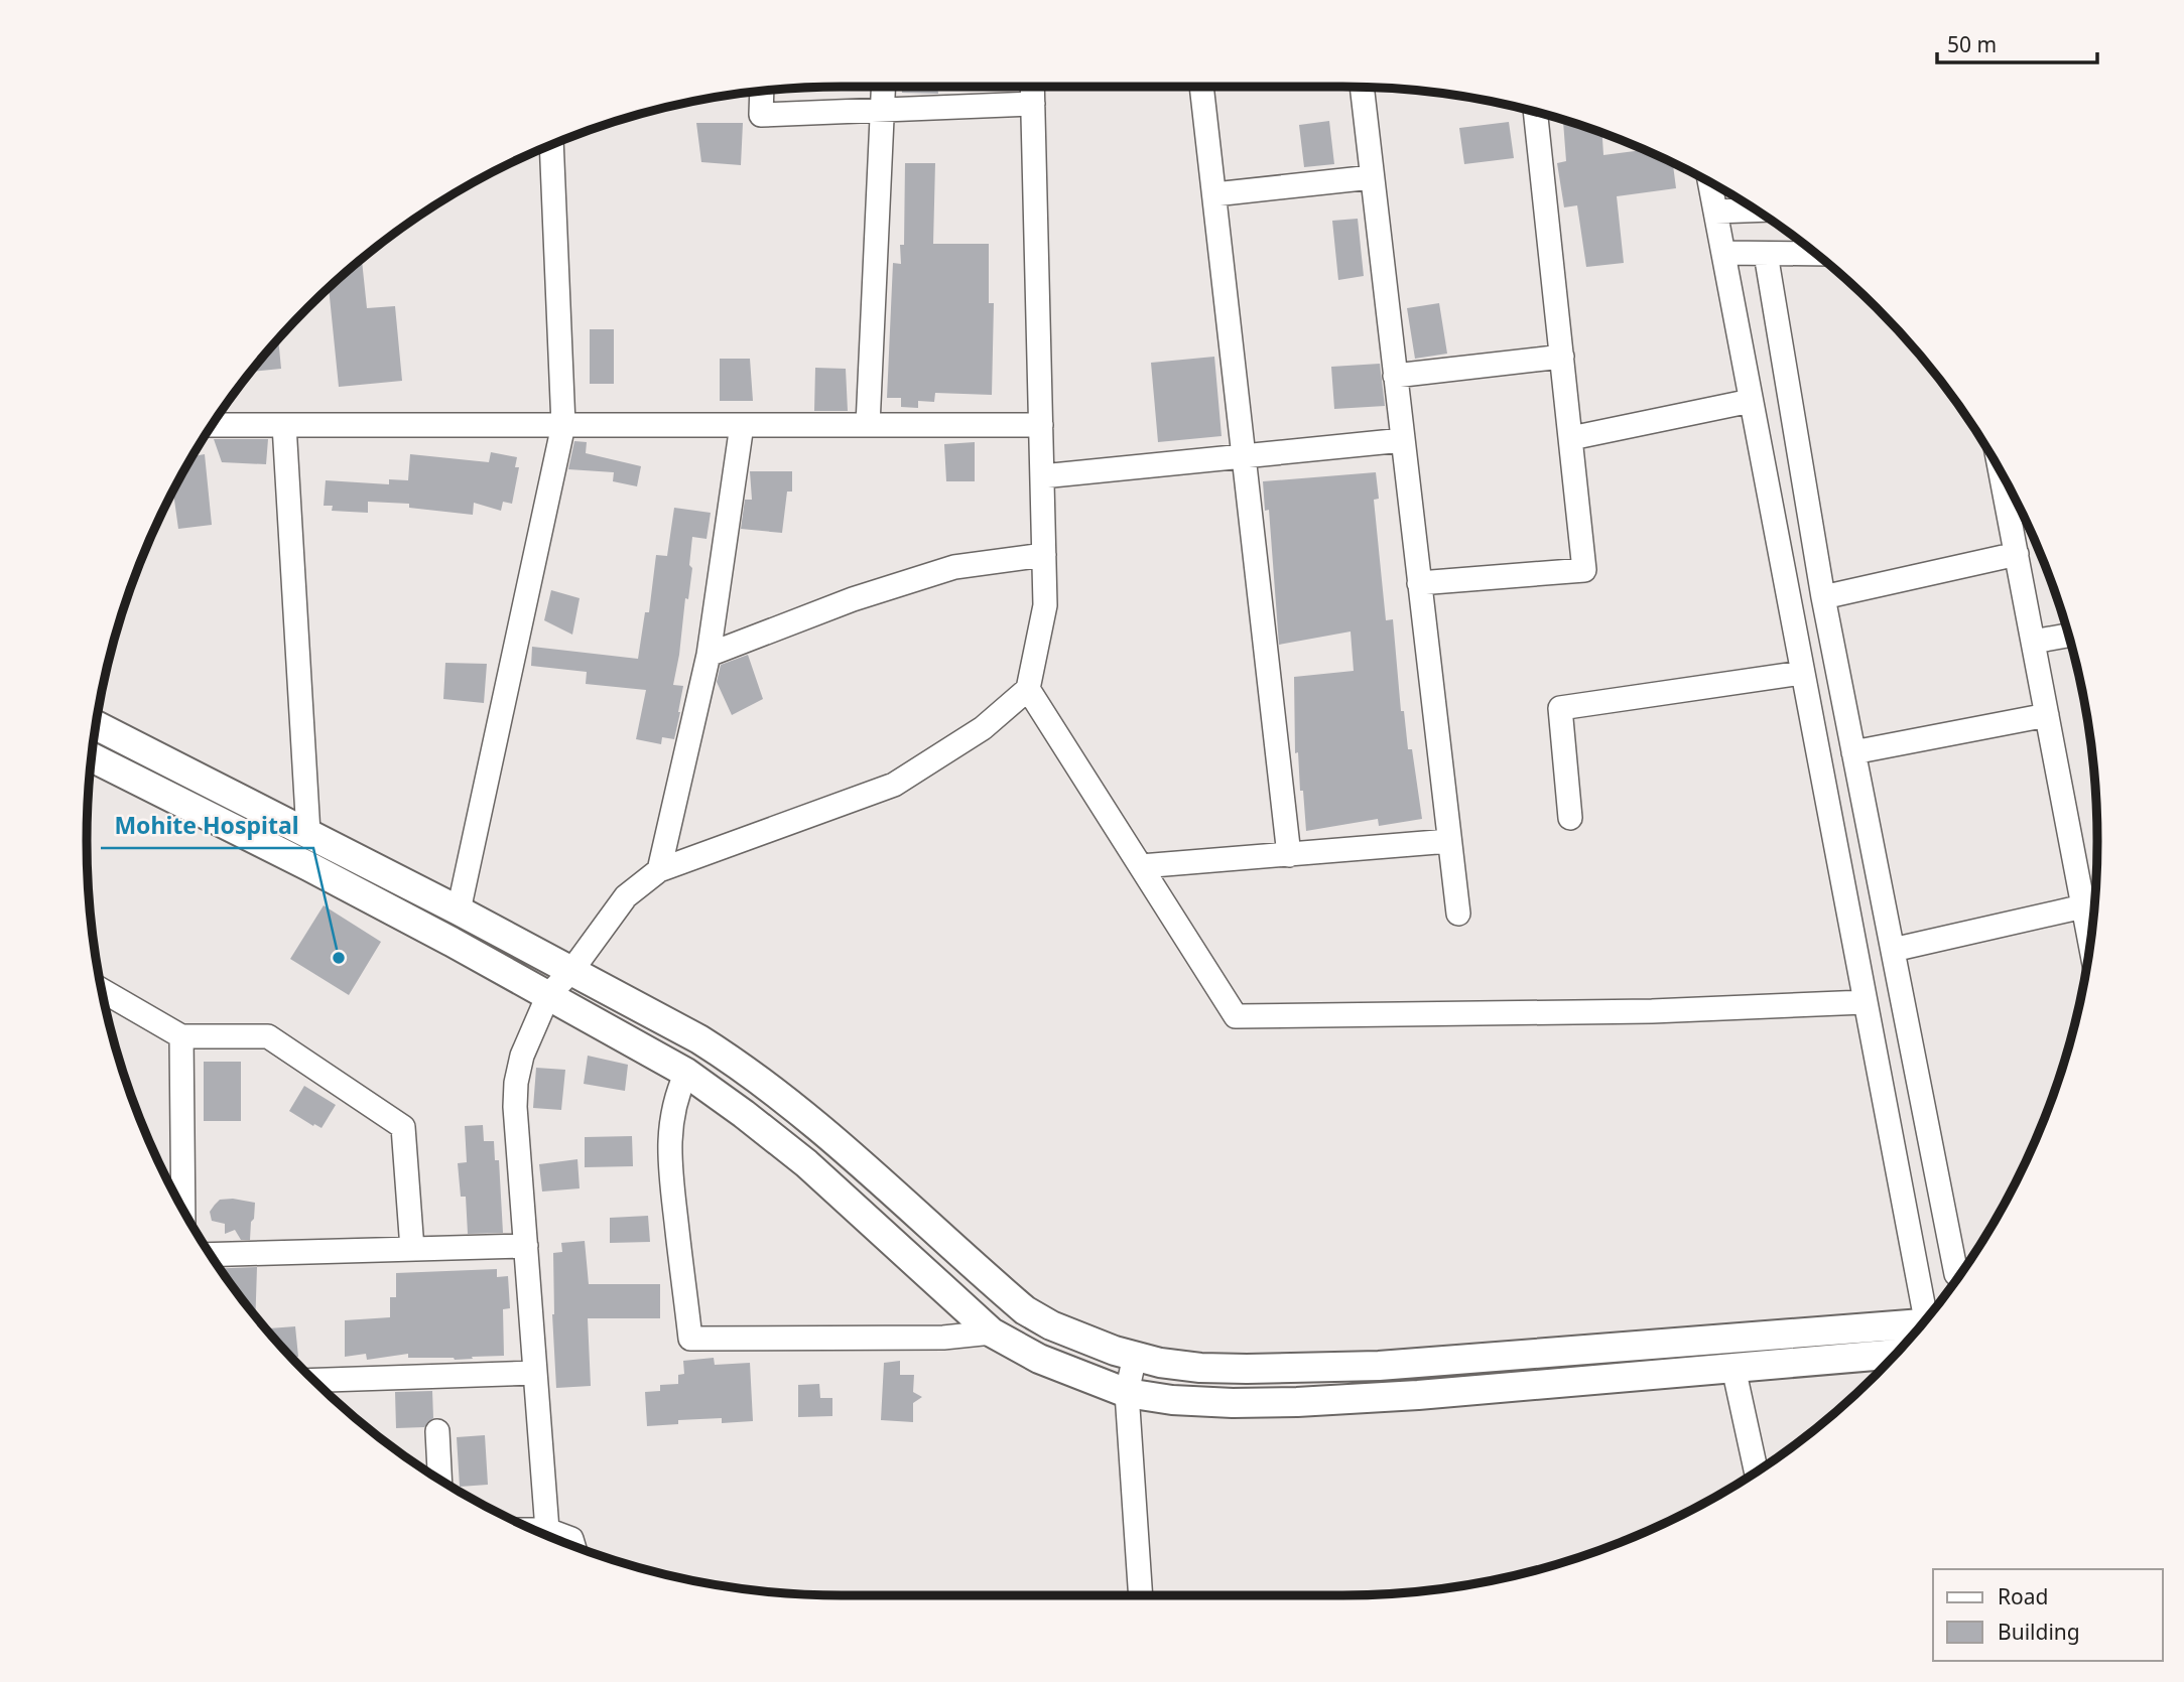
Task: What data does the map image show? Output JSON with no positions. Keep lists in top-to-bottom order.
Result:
{
  "places": ["Mohite Hospital"],
  "legend": ["Road", "Building"],
  "scale_bar": "50 m"
}
